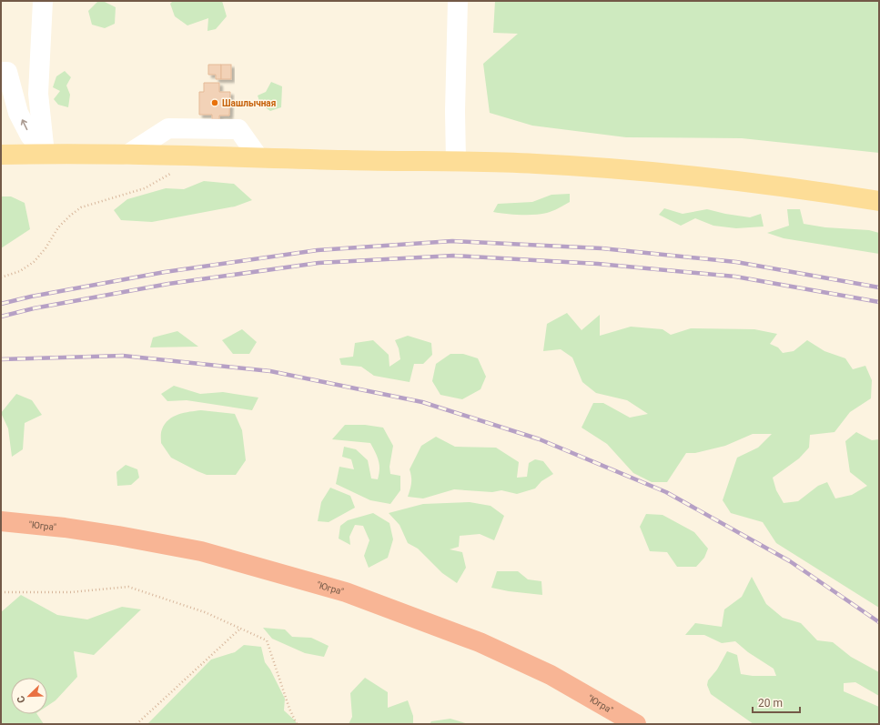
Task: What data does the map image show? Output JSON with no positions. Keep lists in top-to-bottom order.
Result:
{
  "streets": {
    "highway": ["\"Югра\""]
  },
  "places": ["Шашлычная"],
  "scale_bar": "20 m",
  "north": "bottom left"
}
